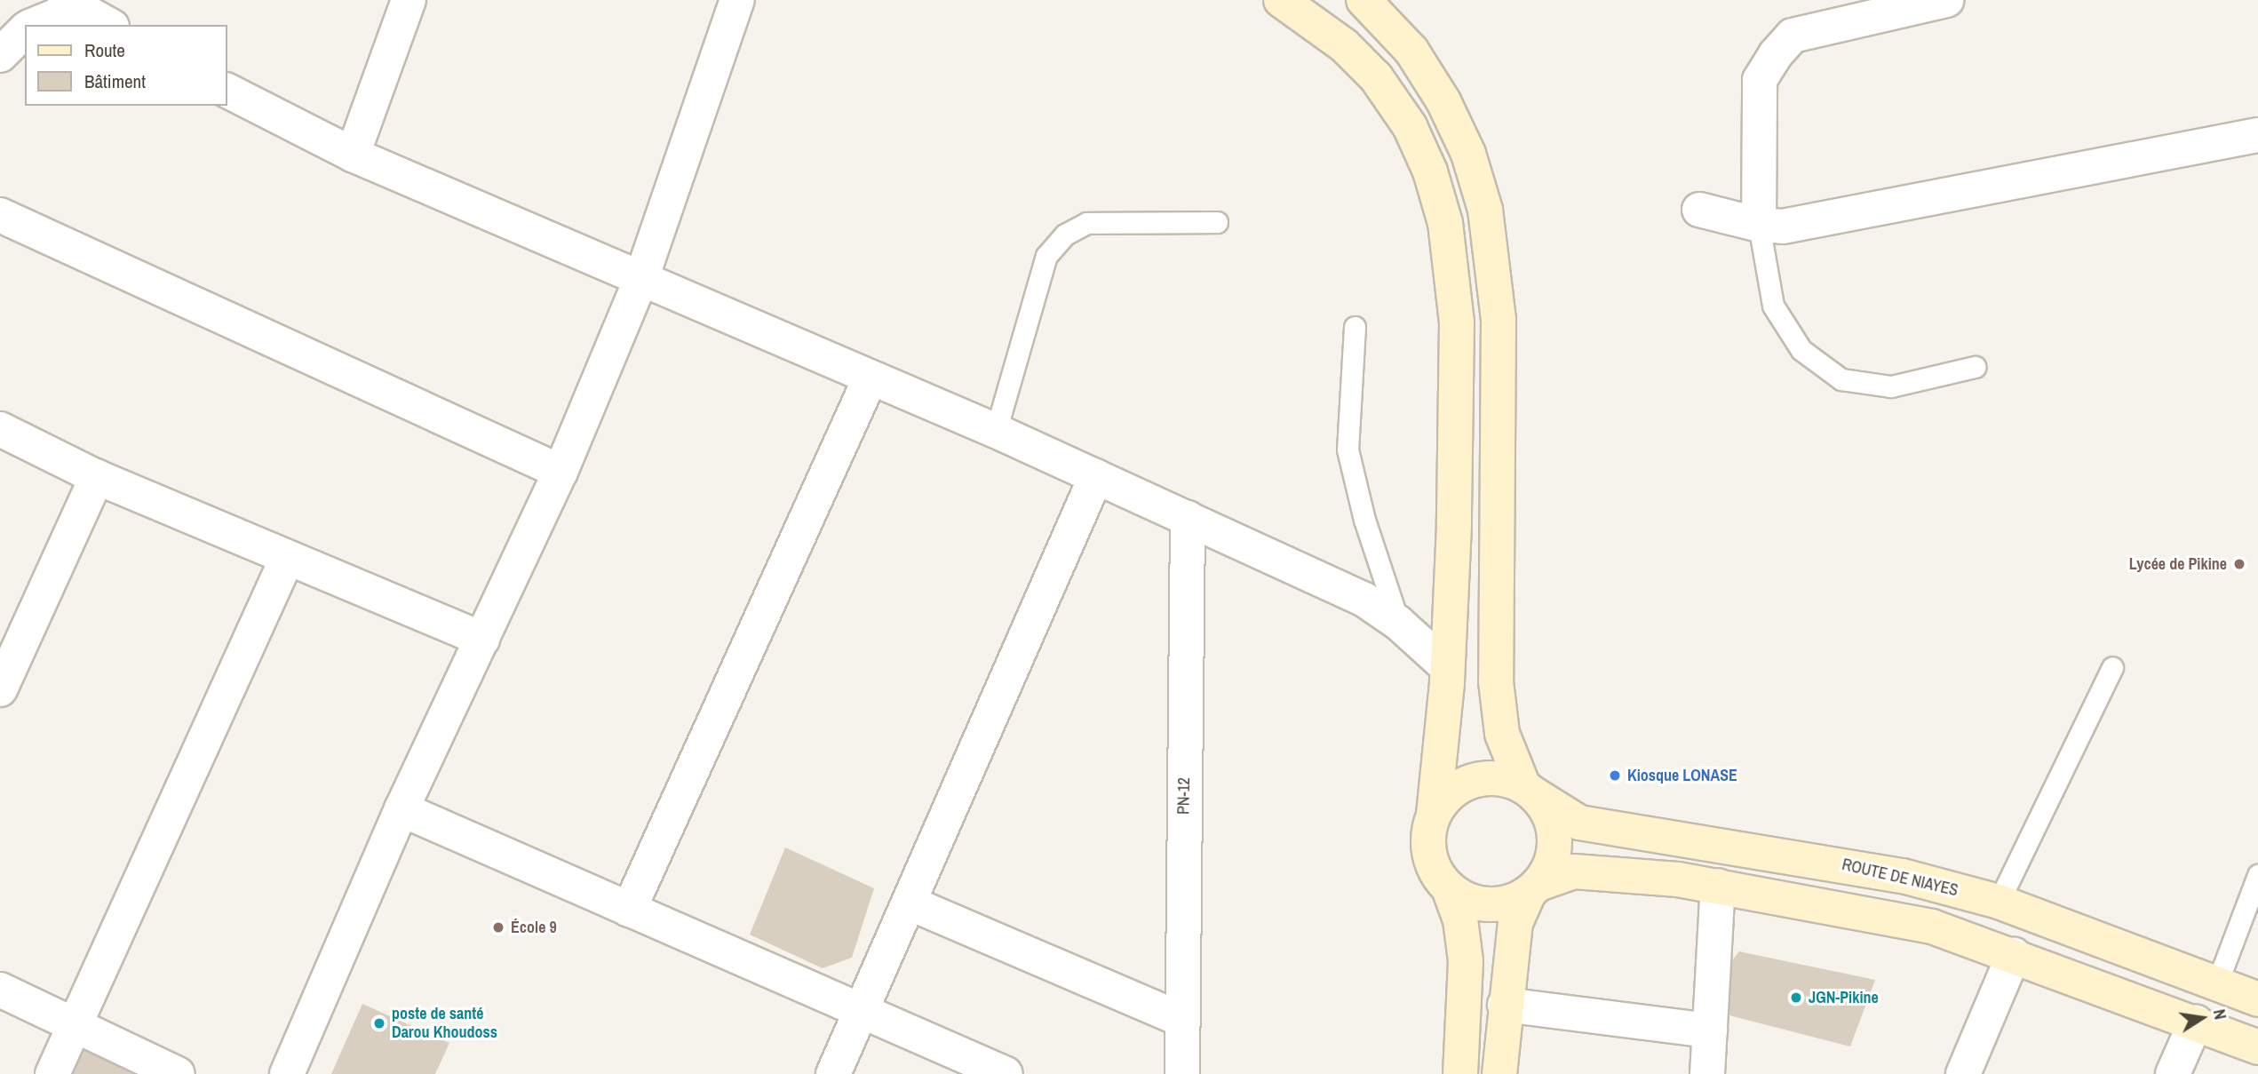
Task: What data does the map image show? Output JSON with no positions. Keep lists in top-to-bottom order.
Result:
{
  "streets": {
    "main road": ["ROUTE DE NIAYES"],
    "street": ["PN-12"]
  },
  "places": [
    "Lycée de Pikine",
    "Kiosque LONASE",
    "École 9",
    "JGN-Pikine",
    "poste de santé Darou Khoudoss"
  ],
  "legend": ["Route", "Bâtiment"],
  "north": "right"
}
